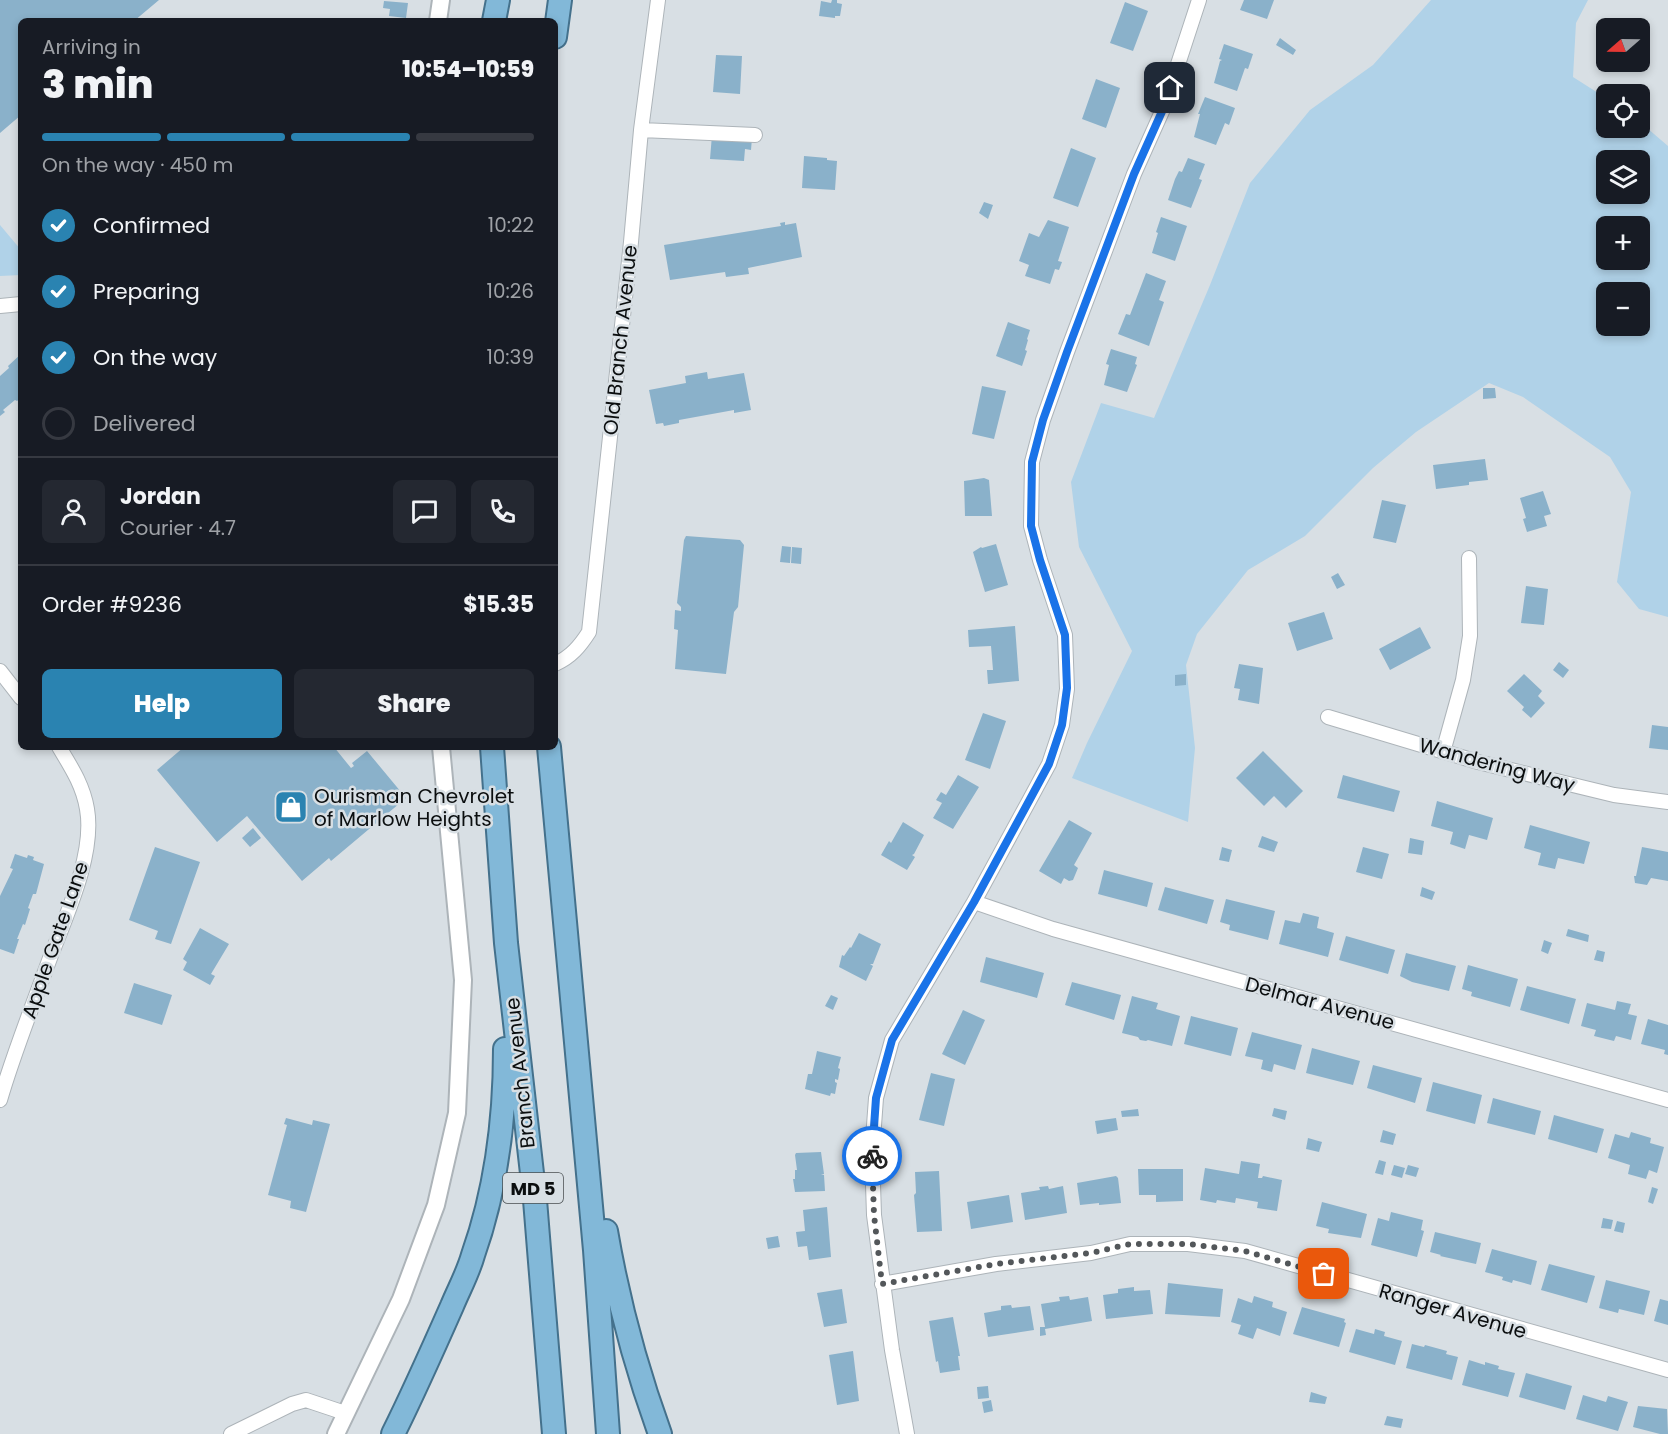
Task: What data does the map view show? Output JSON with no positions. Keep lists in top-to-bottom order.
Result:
{
  "streets": {
    "highway": ["Branch Avenue", "MD 5"],
    "street": [
      "Old Branch Avenue",
      "Wandering Way",
      "Apple Gate Lane",
      "Delmar Avenue",
      "Ranger Avenue"
    ]
  },
  "places": {
    "shop": ["Ourisman Chevrolet of Marlow Heights"]
  },
  "north": "left",
  "page": {
    "map_buttons": ["+", "−"],
    "heading": ["3 min", "Arriving in", "10:54–10:59"],
    "panel": [
      "Jordan",
      "Courier · 4.7",
      "Order #9236",
      "$15.35"
    ],
    "bar": "On the way · 450 m",
    "list": [
      ["Confirmed", "10:22"],
      ["Preparing", "10:26"],
      ["On the way", "10:39"],
      "Delivered"
    ],
    "buttons": ["Help", "Share"]
  }
}
